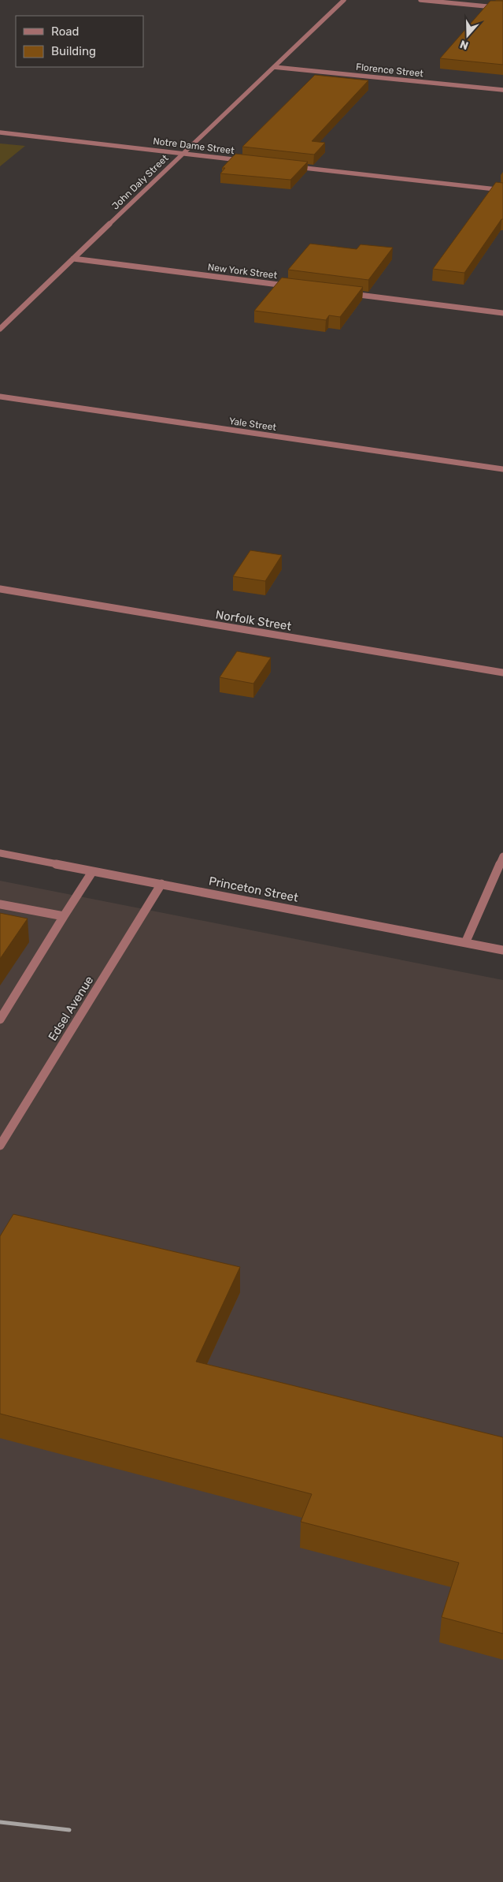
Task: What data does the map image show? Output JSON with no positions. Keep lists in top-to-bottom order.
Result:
{
  "streets": {
    "street": [
      "Florence Street",
      "Notre Dame Street",
      "John Daly Street",
      "New York Street",
      "Yale Street",
      "Norfolk Street",
      "Princeton Street",
      "Edsel Avenue"
    ]
  },
  "crossings": [
    ["Florence Street", "John Daly Street"],
    ["Notre Dame Street", "John Daly Street"],
    ["John Daly Street", "New York Street"],
    ["Princeton Street", "Edsel Avenue"]
  ],
  "legend": ["Road", "Building"],
  "north": "bottom"
}
